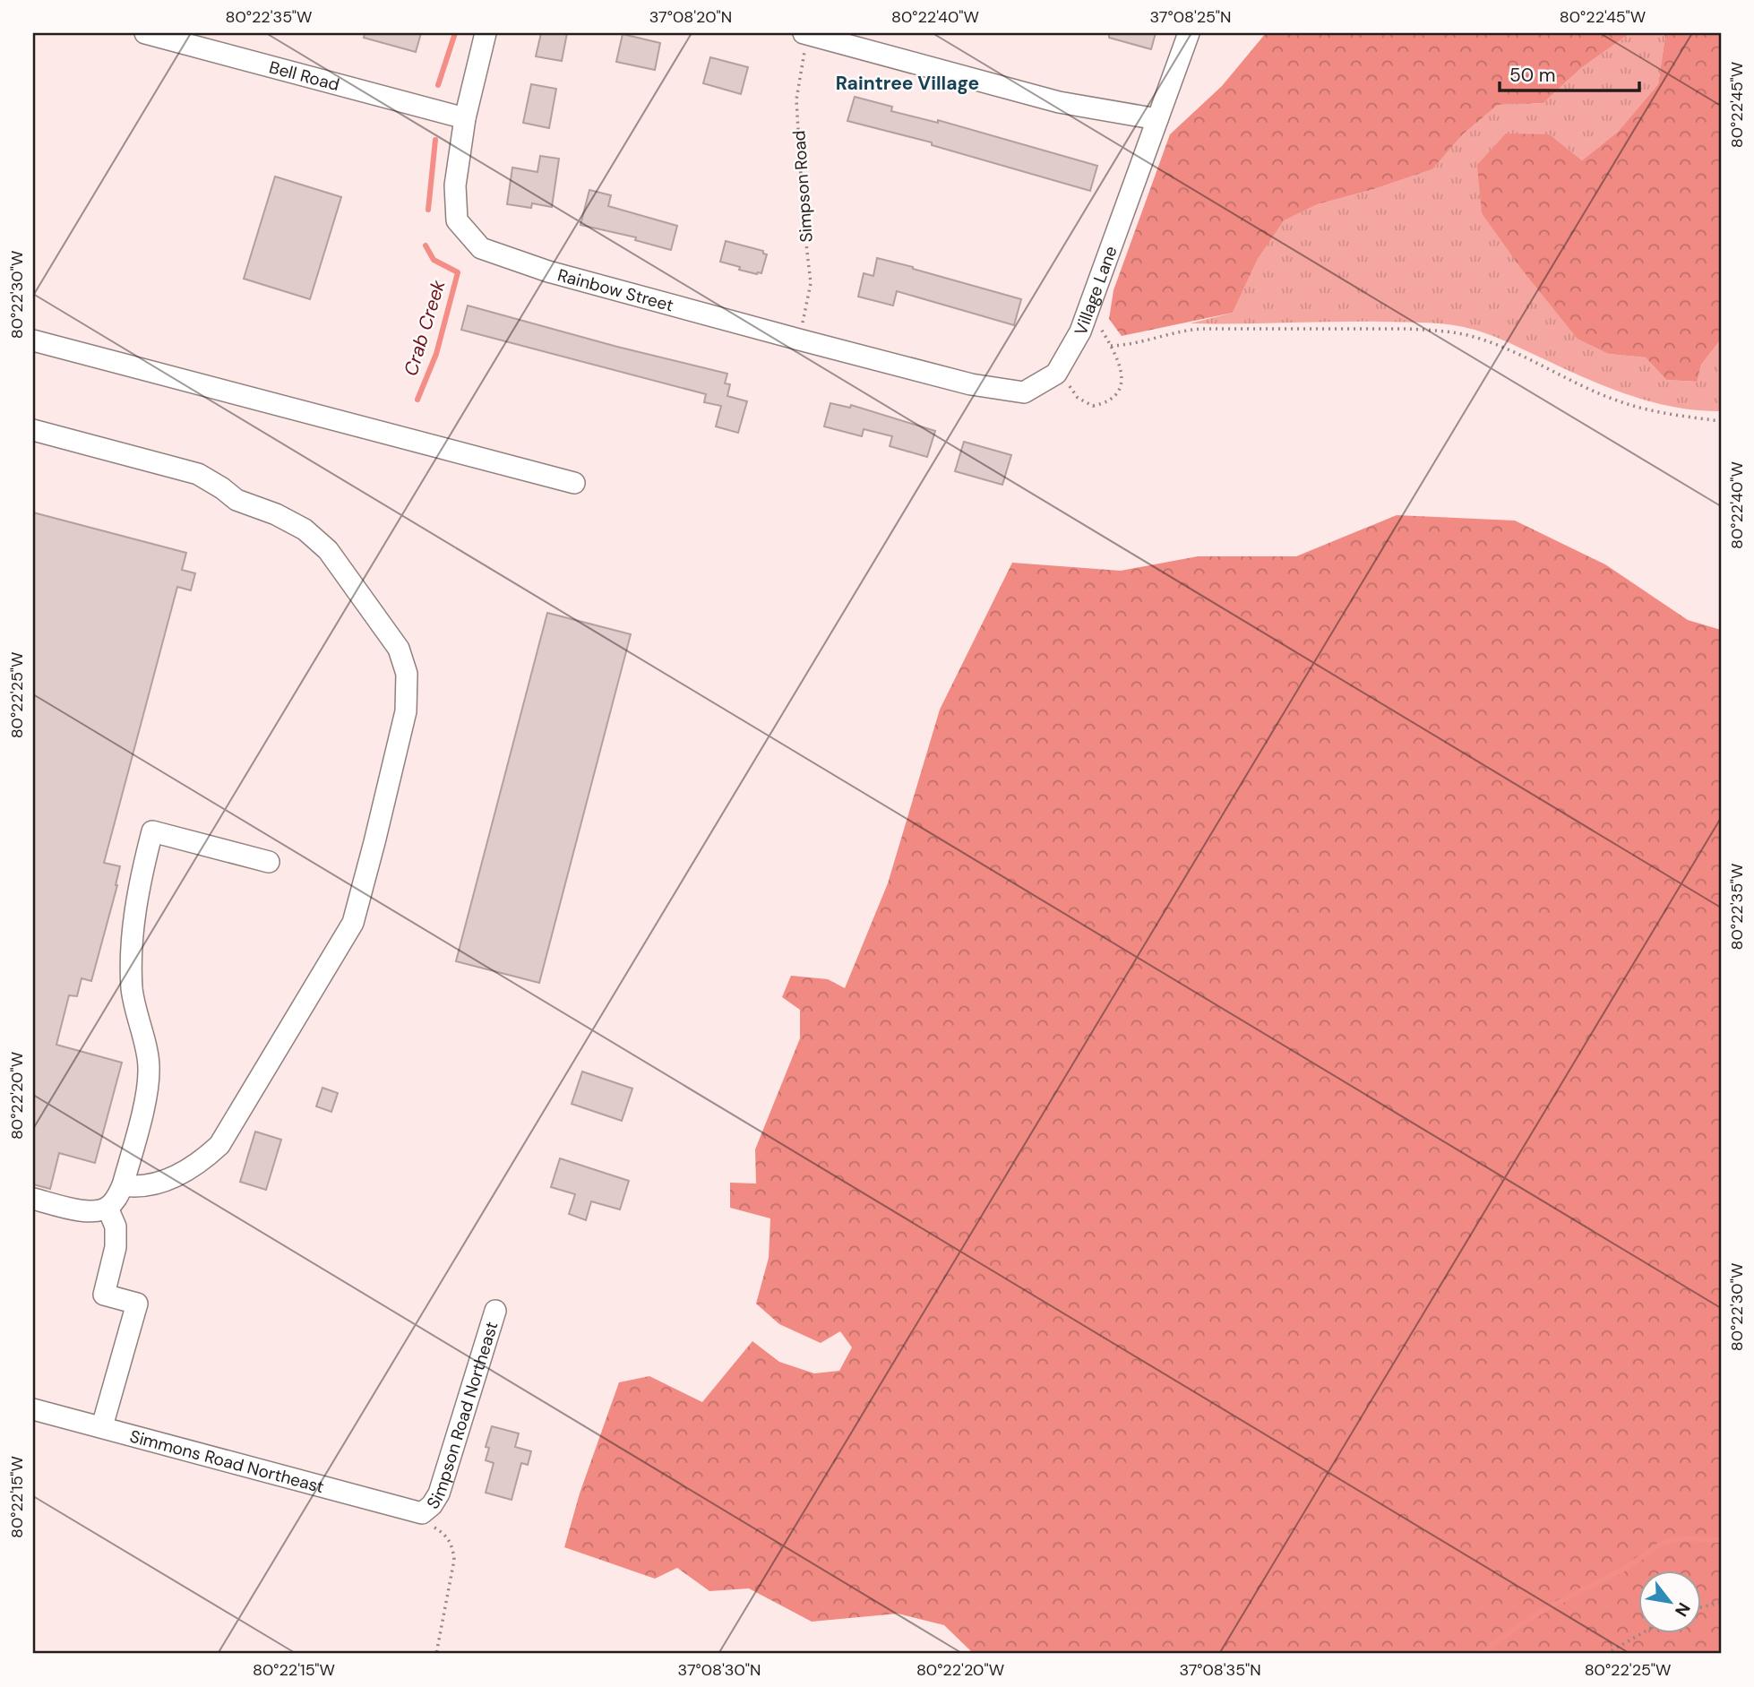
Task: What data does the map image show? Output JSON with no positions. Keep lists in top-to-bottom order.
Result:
{
  "streets": {
    "street": [
      "Bell Road",
      "Rainbow Street",
      "Village Lane",
      "Simpson Road Northeast",
      "Simmons Road Northeast"
    ],
    "path": ["Simpson Road"]
  },
  "crossings": [
    ["Bell Road", "Rainbow Street"],
    ["Simpson Road", "Rainbow Street"],
    ["Rainbow Street", "Village Lane"],
    ["Simpson Road Northeast", "Simmons Road Northeast"]
  ],
  "districts": ["Raintree Village"],
  "water": ["Crab Creek"],
  "scale_bar": "50 m",
  "north": "bottom right",
  "coordinates": [
    "80°22'35\"W",
    "37°08'20\"N",
    "80°22'40\"W",
    "37°08'25\"N",
    "80°22'45\"W",
    "80°22'30\"W",
    "80°22'25\"W",
    "80°22'20\"W",
    "80°22'15\"W",
    "37°08'30\"N",
    "37°08'35\"N"
  ]
}
